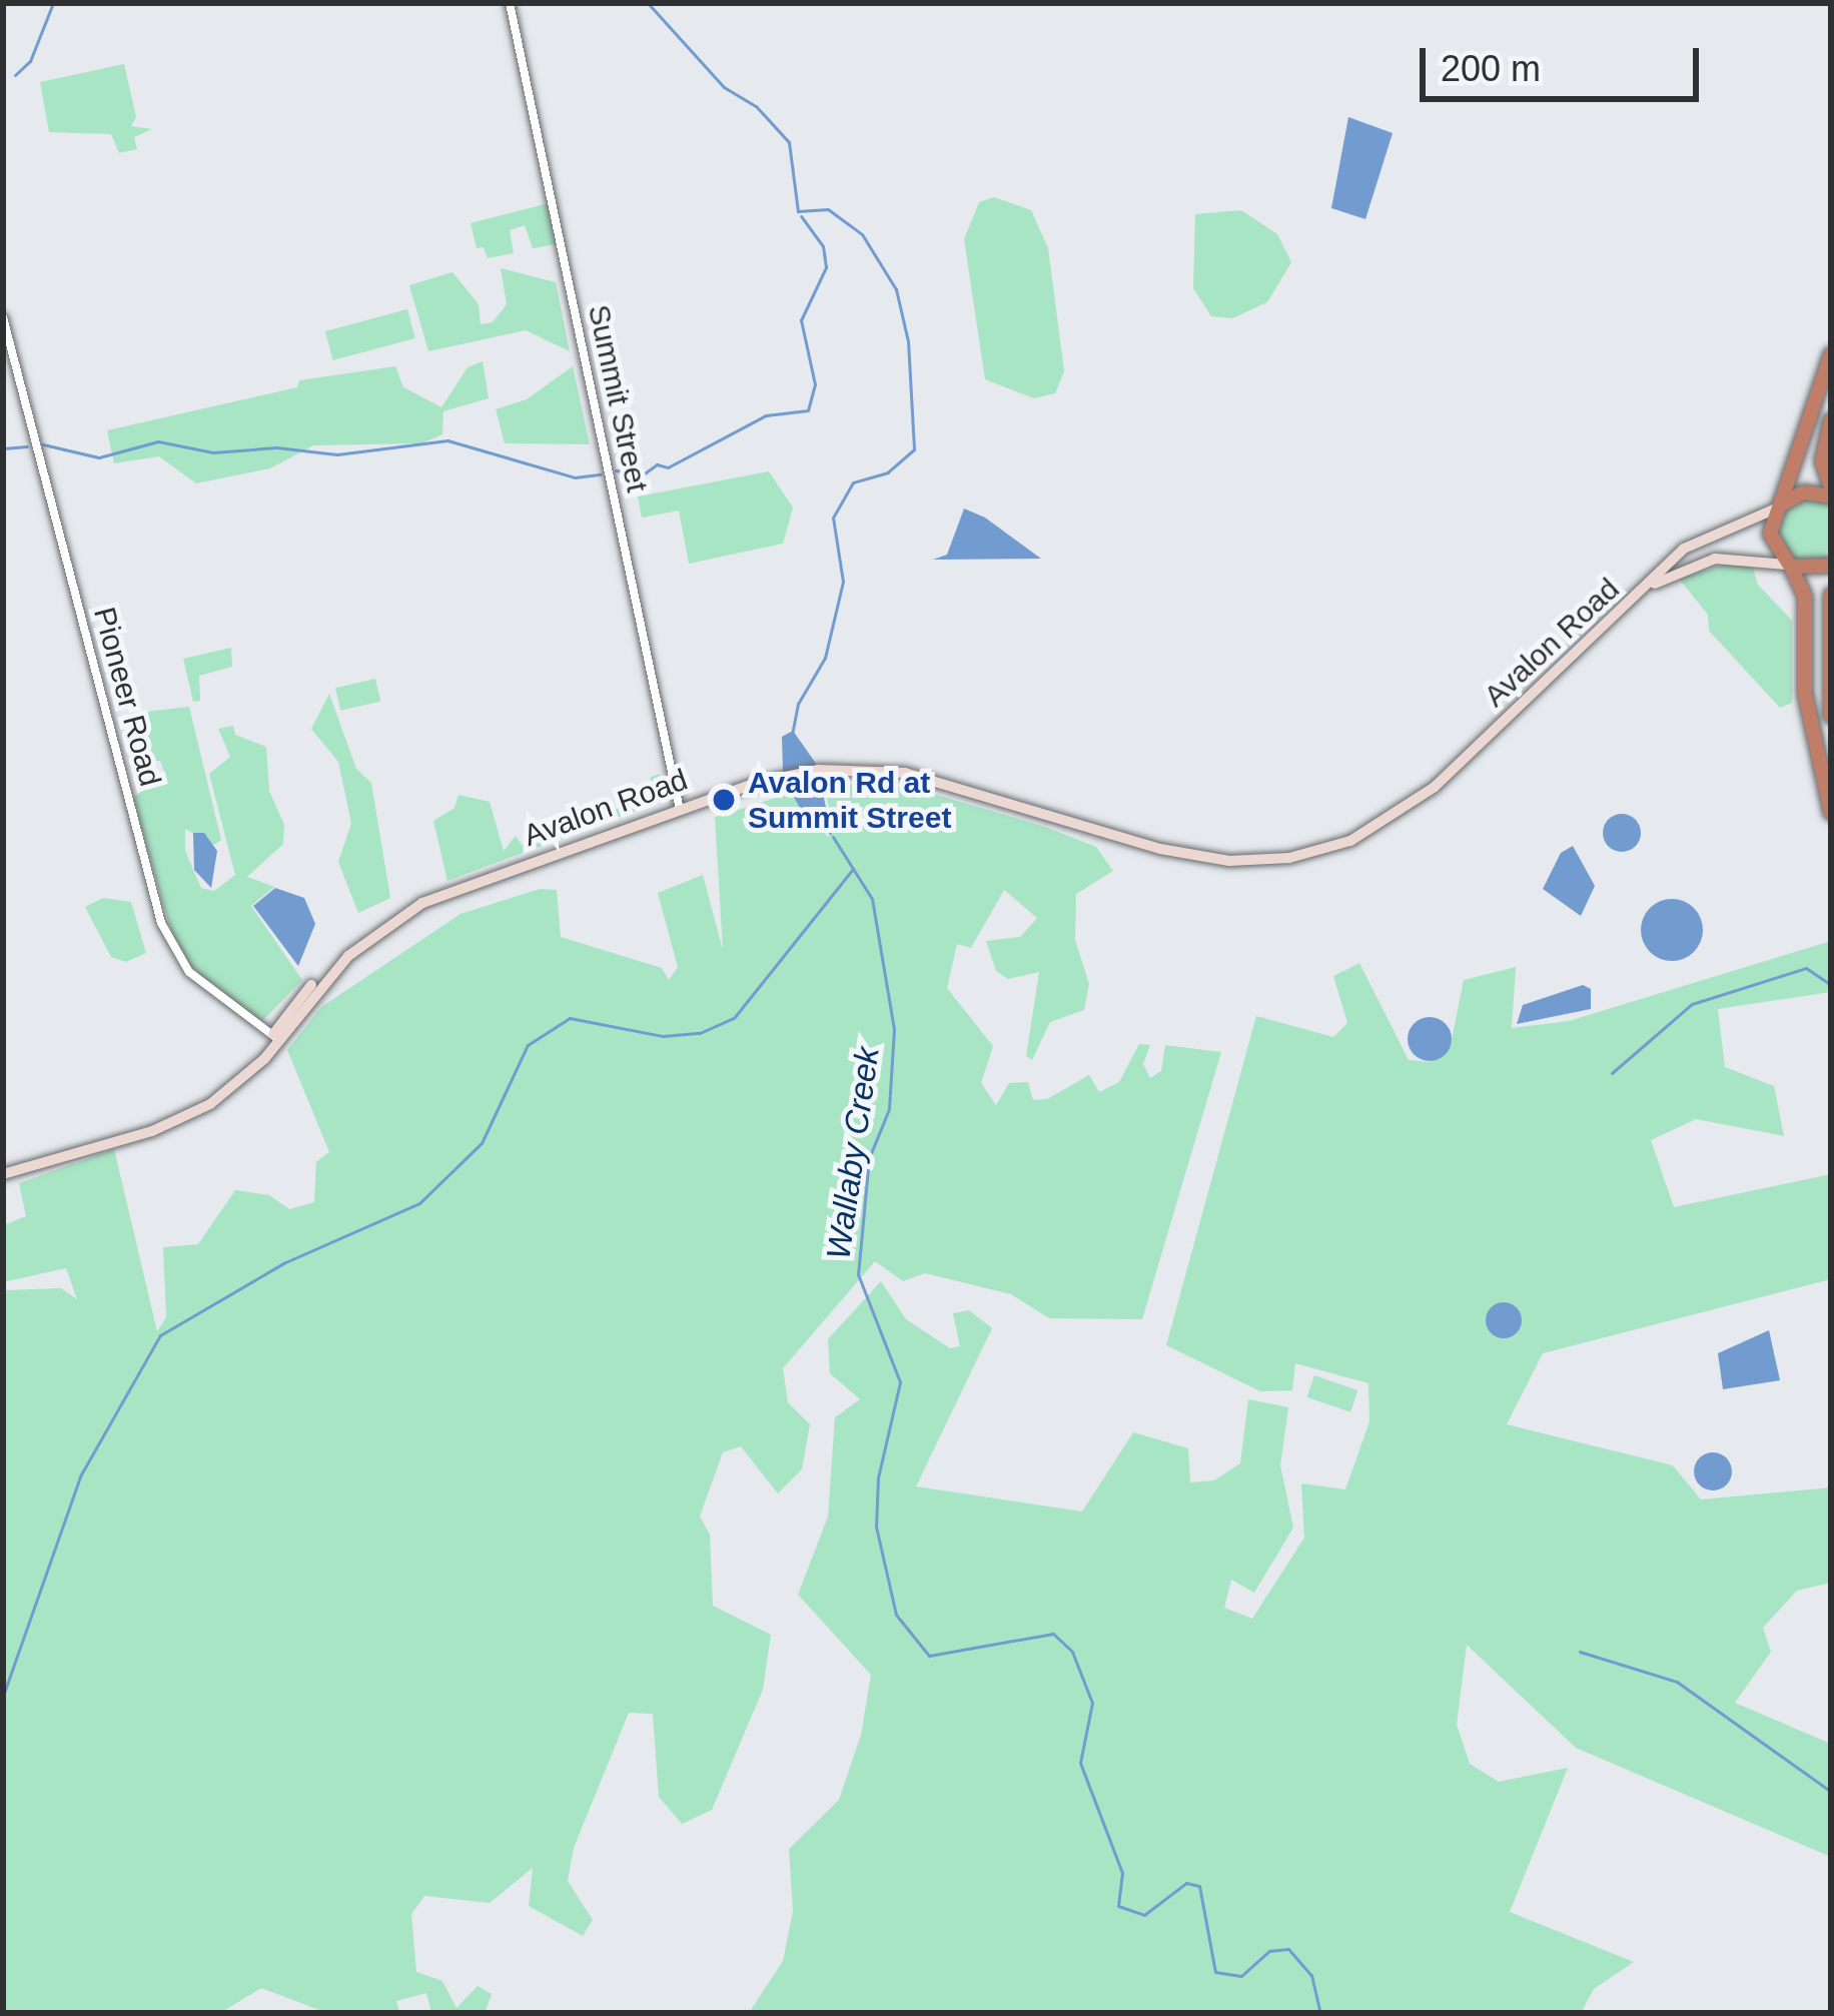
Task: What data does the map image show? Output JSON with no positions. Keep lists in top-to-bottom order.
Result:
{
  "streets": {
    "street": ["Summit Street", "Avalon Road", "Pioneer Road"]
  },
  "crossings": [
    ["Summit Street", "Avalon Road"],
    ["Avalon Road", "Pioneer Road"]
  ],
  "water": ["Wallaby Creek"],
  "places": ["Avalon Rd at Summit Street"],
  "scale_bar": "200 m"
}
